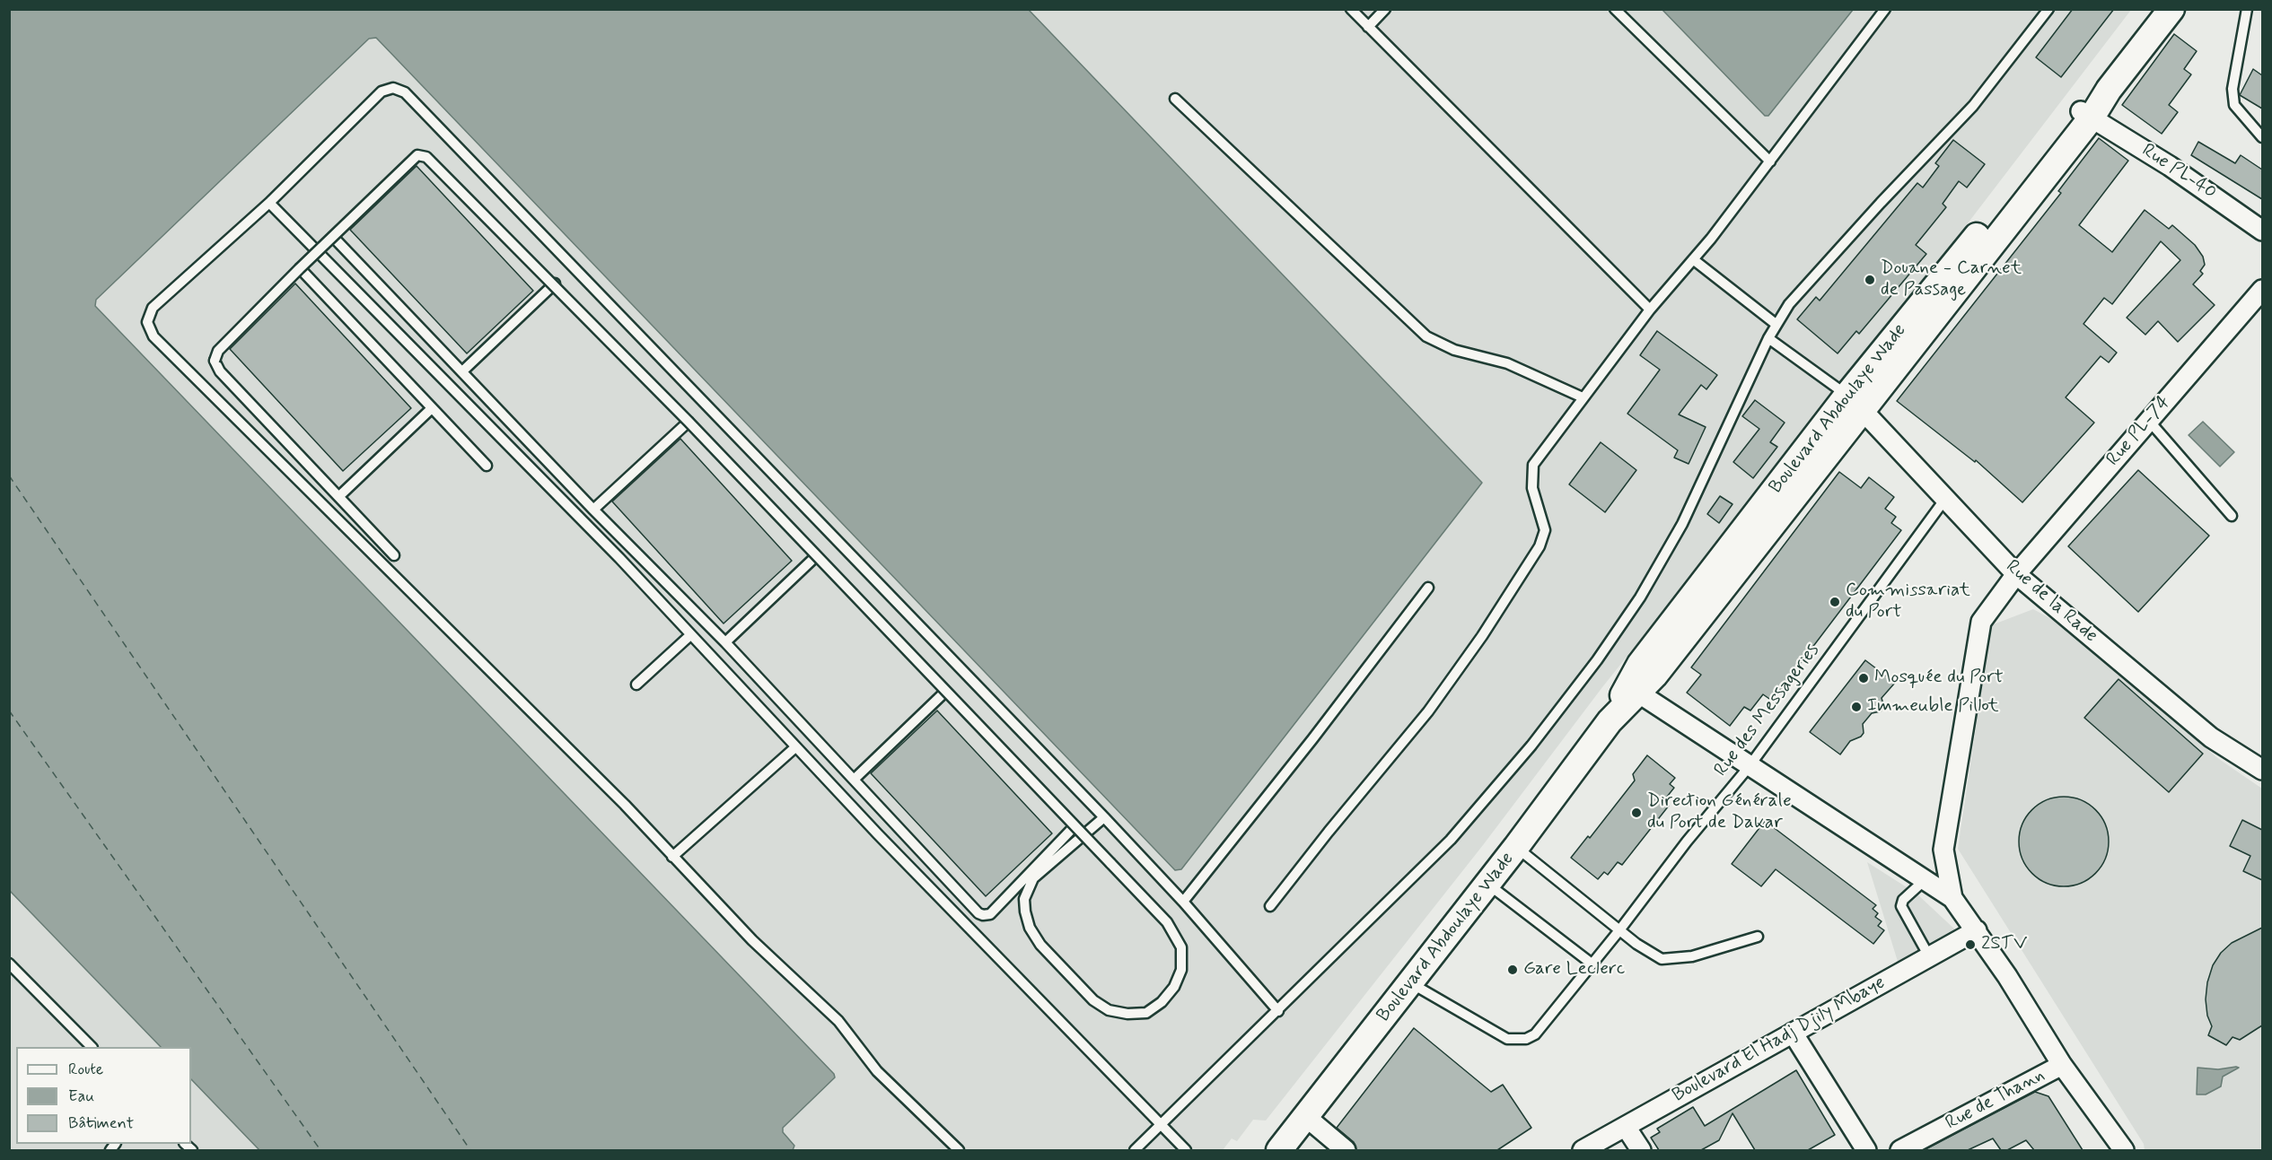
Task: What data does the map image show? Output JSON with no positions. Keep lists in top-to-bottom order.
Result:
{
  "streets": {
    "street": [
      "Rue PL-40",
      "Boulevard Abdoulaye Wade",
      "Rue PL-74",
      "Rue de la Rade",
      "Boulevard El Hadj Djily Mbaye",
      "Rue de Thann"
    ],
    "lane": ["Rue des Messageries"]
  },
  "crossings": [
    ["Rue PL-40", "Boulevard Abdoulaye Wade"],
    ["Boulevard Abdoulaye Wade", "Rue de la Rade"],
    ["Boulevard Abdoulaye Wade", "Rue des Messageries"],
    ["Rue PL-74", "Rue de la Rade"],
    ["Rue de la Rade", "Rue des Messageries"]
  ],
  "places": [
    "Douane - Carnet de Passage",
    "Commissariat du Port",
    "Mosquée du Port",
    "Immeuble Pillot",
    "Direction Générale du Port de Dakar",
    "2STV",
    "Gare Leclerc"
  ],
  "legend": ["Route", "Eau", "Bâtiment"]
}
